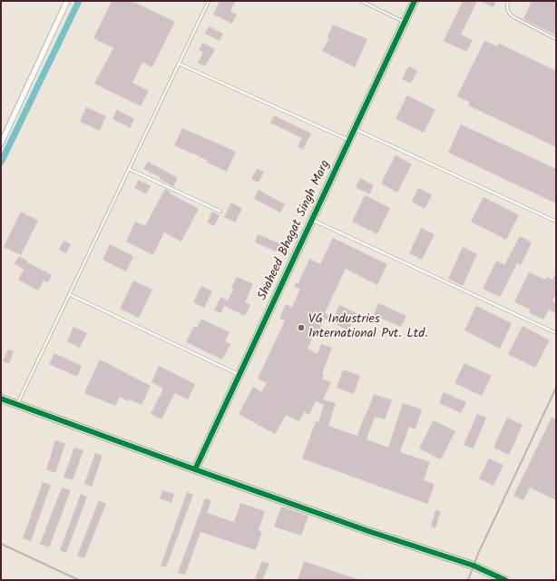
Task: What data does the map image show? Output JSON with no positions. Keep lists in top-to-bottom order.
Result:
{
  "streets": {
    "street": ["Shaheed Bhagat Singh Marg"]
  },
  "places": ["VG Industries International Pvt. Ltd."]
}
